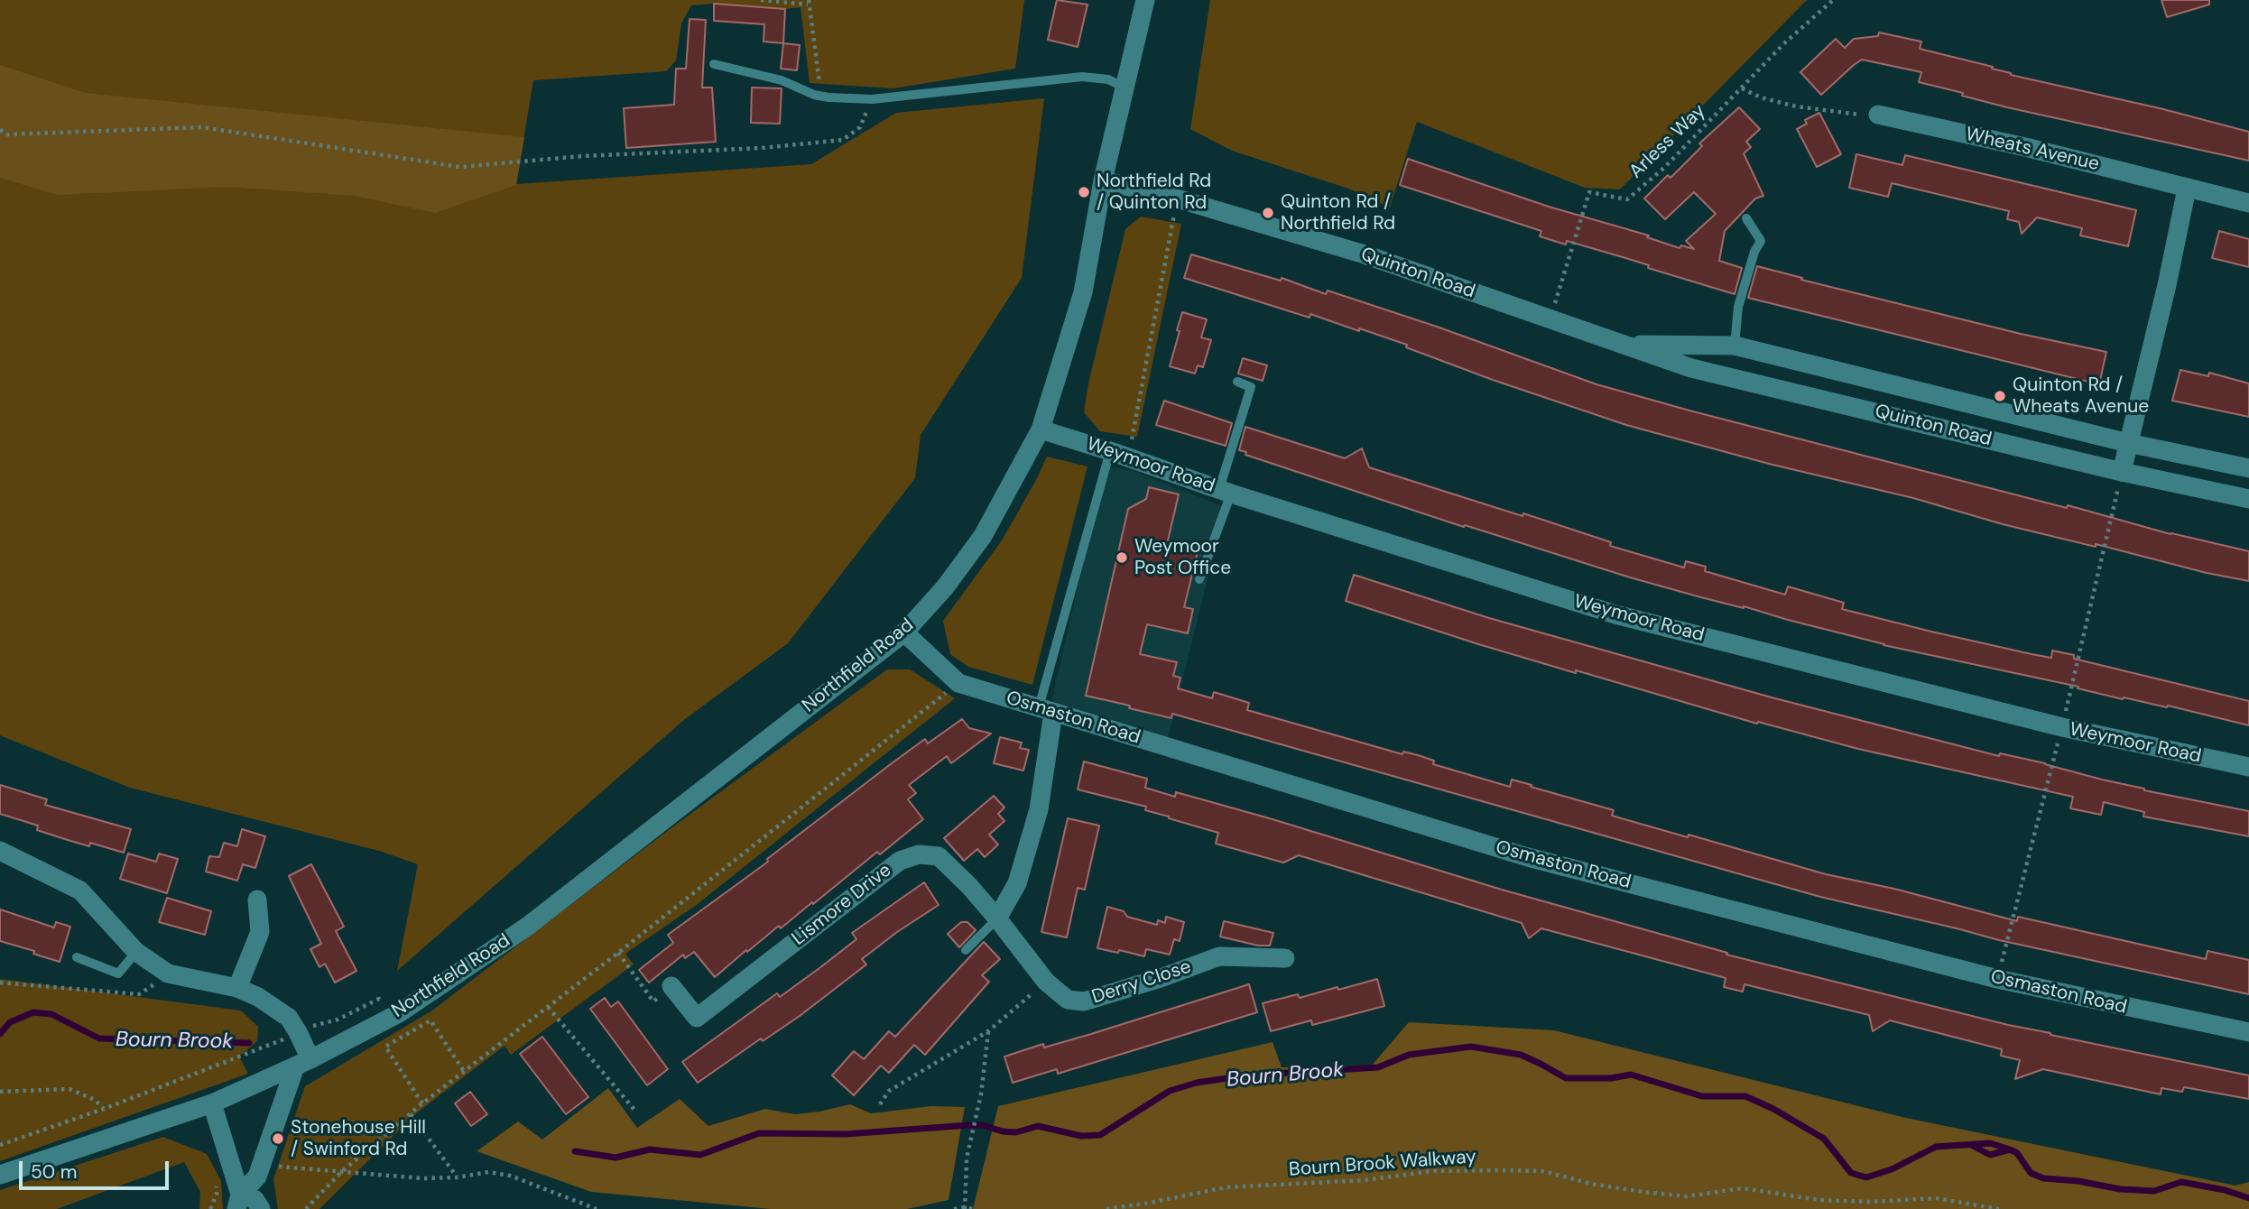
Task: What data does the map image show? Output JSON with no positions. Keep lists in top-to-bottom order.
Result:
{
  "streets": {
    "street": [
      "Wheats Avenue",
      "Quinton Road",
      "Weymoor Road",
      "Northfield Road",
      "Osmaston Road",
      "Lismore Drive",
      "Derry Close"
    ],
    "path": ["Arless Way", "Bourn Brook Walkway"]
  },
  "crossings": [
    ["Arless Way", "Quinton Road"],
    ["Quinton Road", "Northfield Road"],
    ["Weymoor Road", "Northfield Road"],
    ["Northfield Road", "Osmaston Road"],
    ["Lismore Drive", "Derry Close"]
  ],
  "water": ["Bourn Brook"],
  "places": [
    "Northfield Rd / Quinton Rd",
    "Quinton Rd / Northfield Rd",
    "Quinton Rd / Wheats Avenue",
    "Weymoor Post Office",
    "Stonehouse Hill / Swinford Rd"
  ],
  "scale_bar": "50 m"
}
